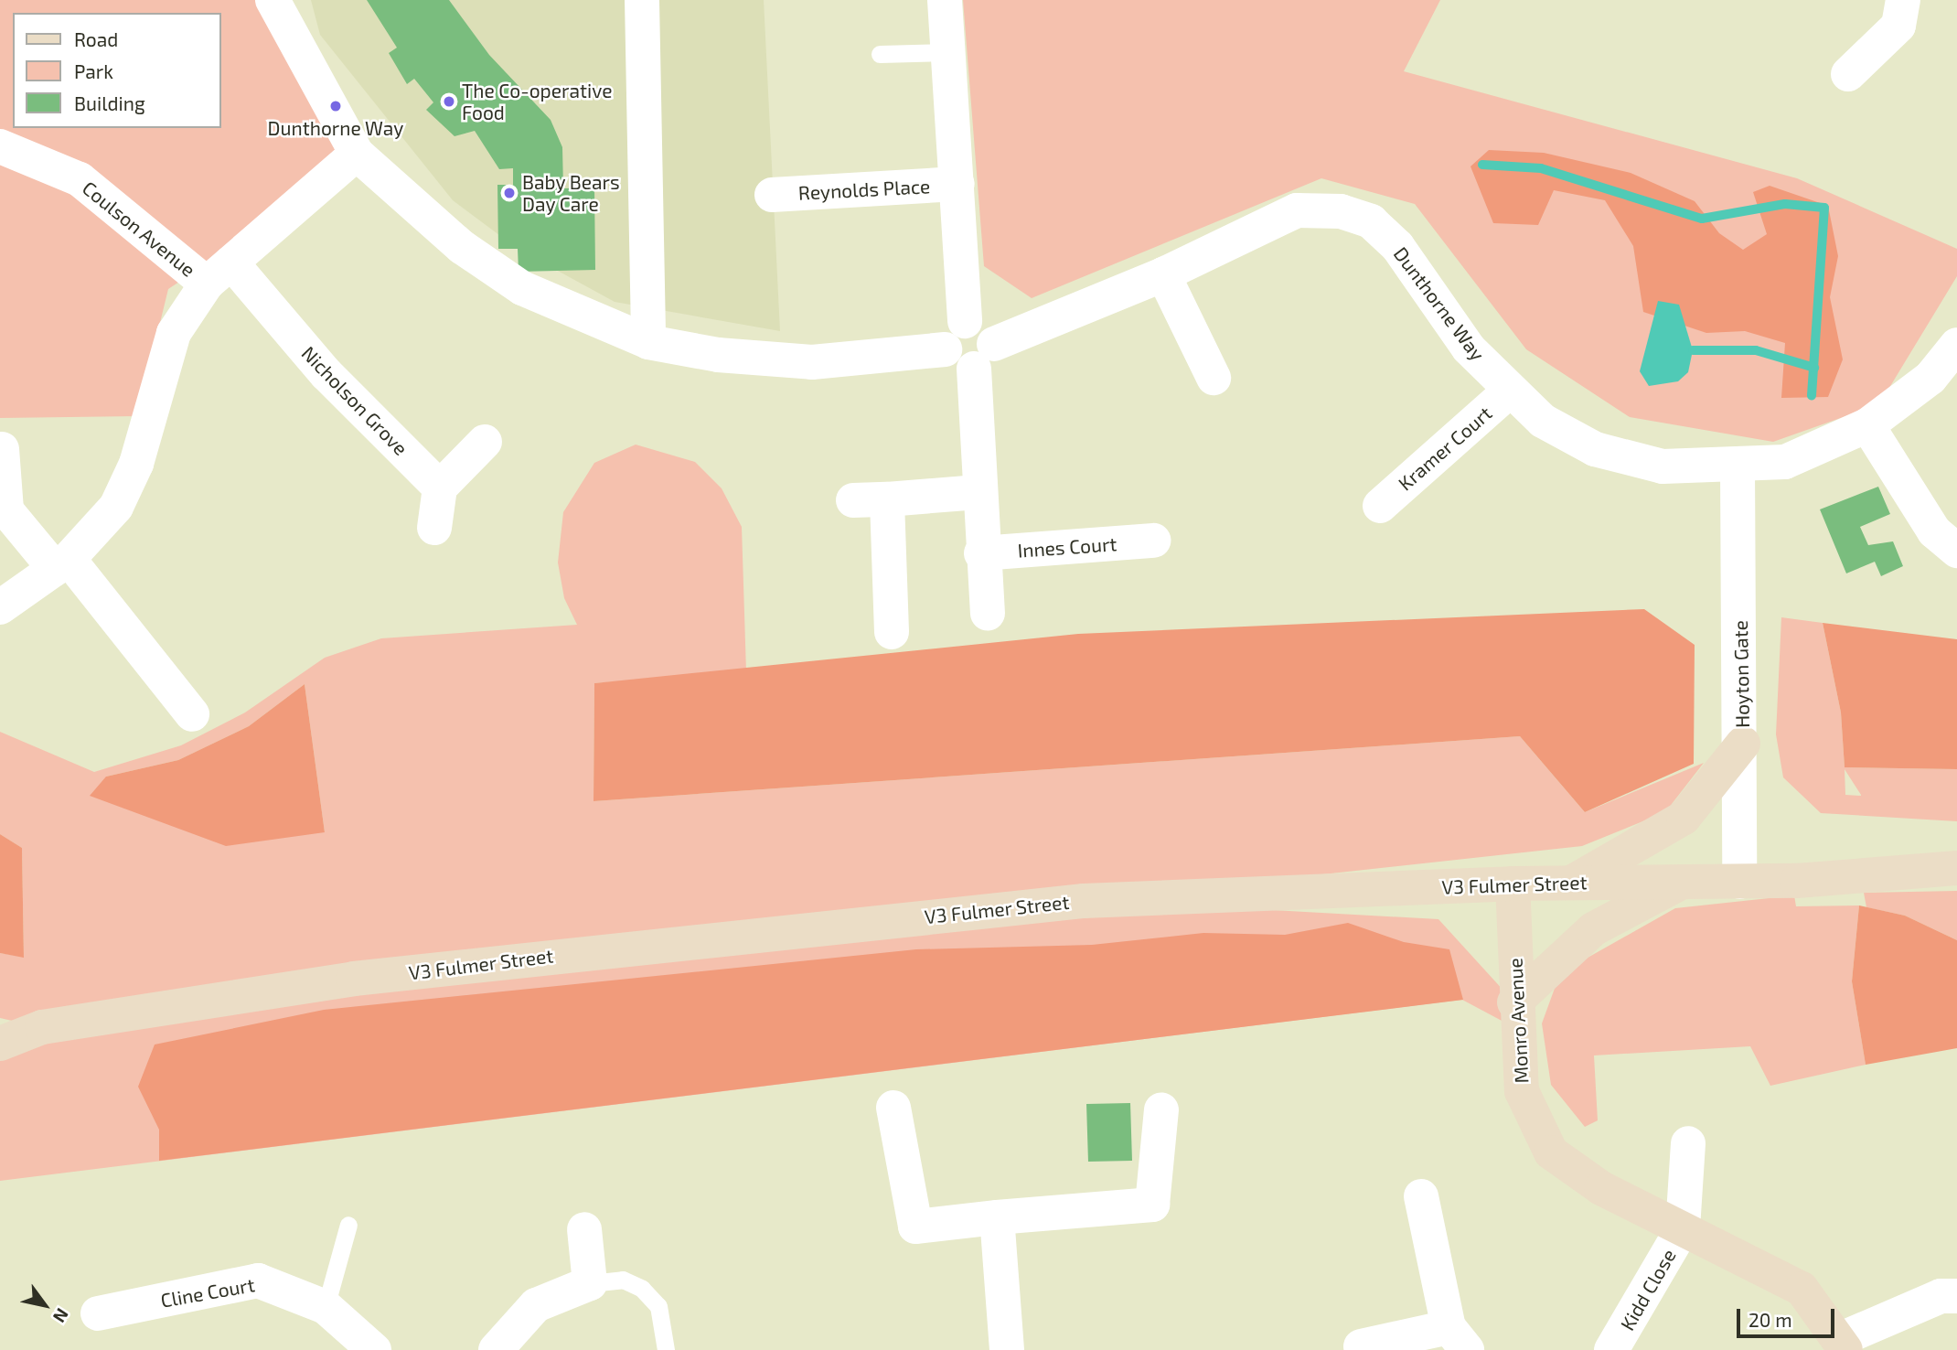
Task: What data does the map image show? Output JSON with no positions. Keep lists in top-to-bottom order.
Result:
{
  "streets": {
    "street": [
      "Reynolds Place",
      "Coulson Avenue",
      "Dunthorne Way",
      "Nicholson Grove",
      "Kramer Court",
      "Innes Court",
      "Hoyton Gate",
      "V3 Fulmer Street",
      "Monro Avenue",
      "Kidd Close",
      "Cline Court"
    ]
  },
  "crossings": [
    ["Reynolds Place", "Dunthorne Way"],
    ["Coulson Avenue", "Nicholson Grove"],
    ["Dunthorne Way", "Kramer Court"],
    ["Dunthorne Way", "Hoyton Gate"],
    ["Hoyton Gate", "V3 Fulmer Street"],
    ["V3 Fulmer Street", "Monro Avenue"],
    ["Monro Avenue", "Kidd Close"]
  ],
  "places": ["The Co-operative Food", "Dunthorne Way", "Baby Bears Day Care"],
  "legend": ["Road", "Park", "Building"],
  "scale_bar": "20 m",
  "north": "bottom right"
}
